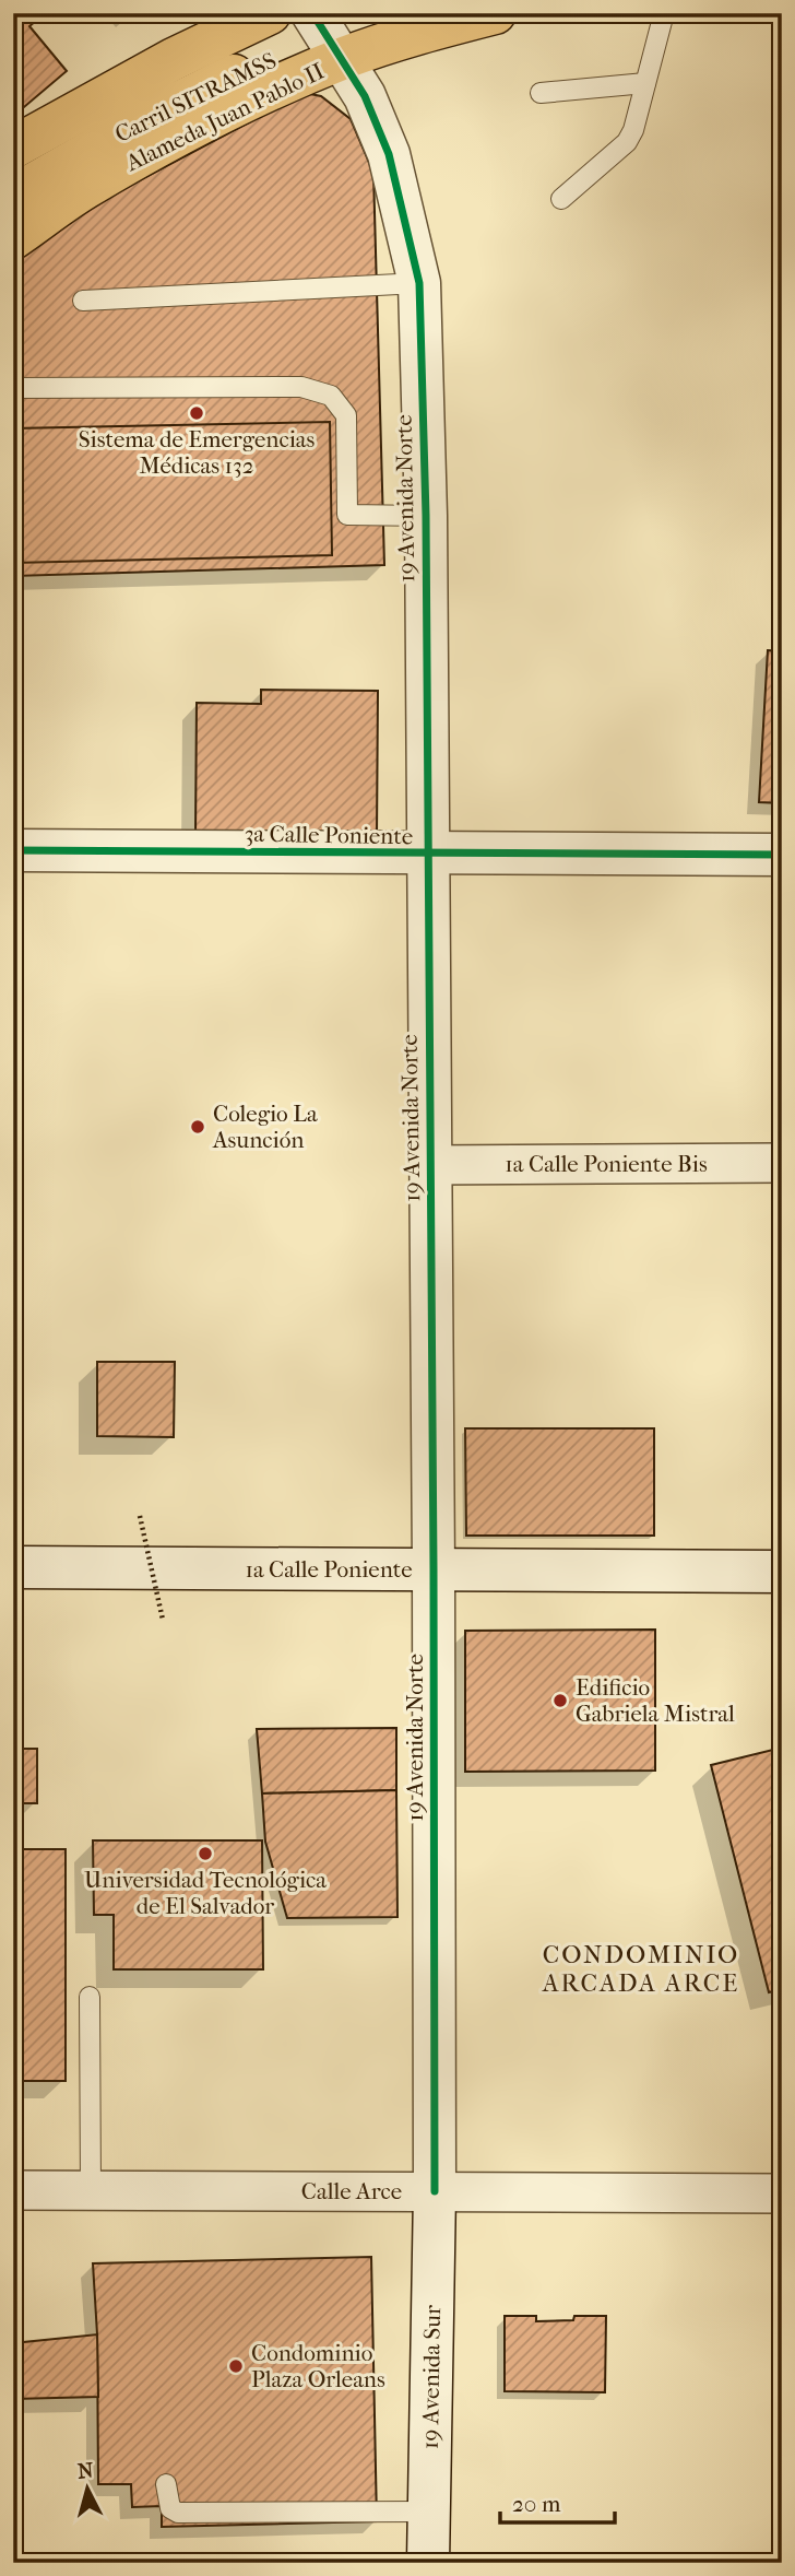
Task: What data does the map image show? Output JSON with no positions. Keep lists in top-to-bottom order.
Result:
{
  "streets": {
    "main road": ["Carril SITRAMSS", "Alameda Juan Pablo II"],
    "street": [
      "19 Avenida Norte",
      "3a Calle Poniente",
      "1a Calle Poniente Bis",
      "1a Calle Poniente",
      "Calle Arce",
      "19 Avenida Sur"
    ]
  },
  "crossings": [
    ["Carril SITRAMSS", "Alameda Juan Pablo II"],
    ["Carril SITRAMSS", "19 Avenida Norte"],
    ["Alameda Juan Pablo II", "19 Avenida Norte"],
    ["19 Avenida Norte", "3a Calle Poniente"],
    ["19 Avenida Norte", "1a Calle Poniente Bis"],
    ["19 Avenida Norte", "1a Calle Poniente"],
    ["19 Avenida Norte", "Calle Arce"],
    ["19 Avenida Norte", "19 Avenida Sur"],
    ["Calle Arce", "19 Avenida Sur"]
  ],
  "districts": ["CONDOMINIO ARCADA ARCE"],
  "places": [
    "Sistema de Emergencias Médicas 132",
    "Colegio La Asunción",
    "Edificio Gabriela Mistral",
    "Universidad Tecnológica de El Salvador",
    "Condominio Plaza Orleans"
  ],
  "scale_bar": "20 m",
  "north": "top"
}
